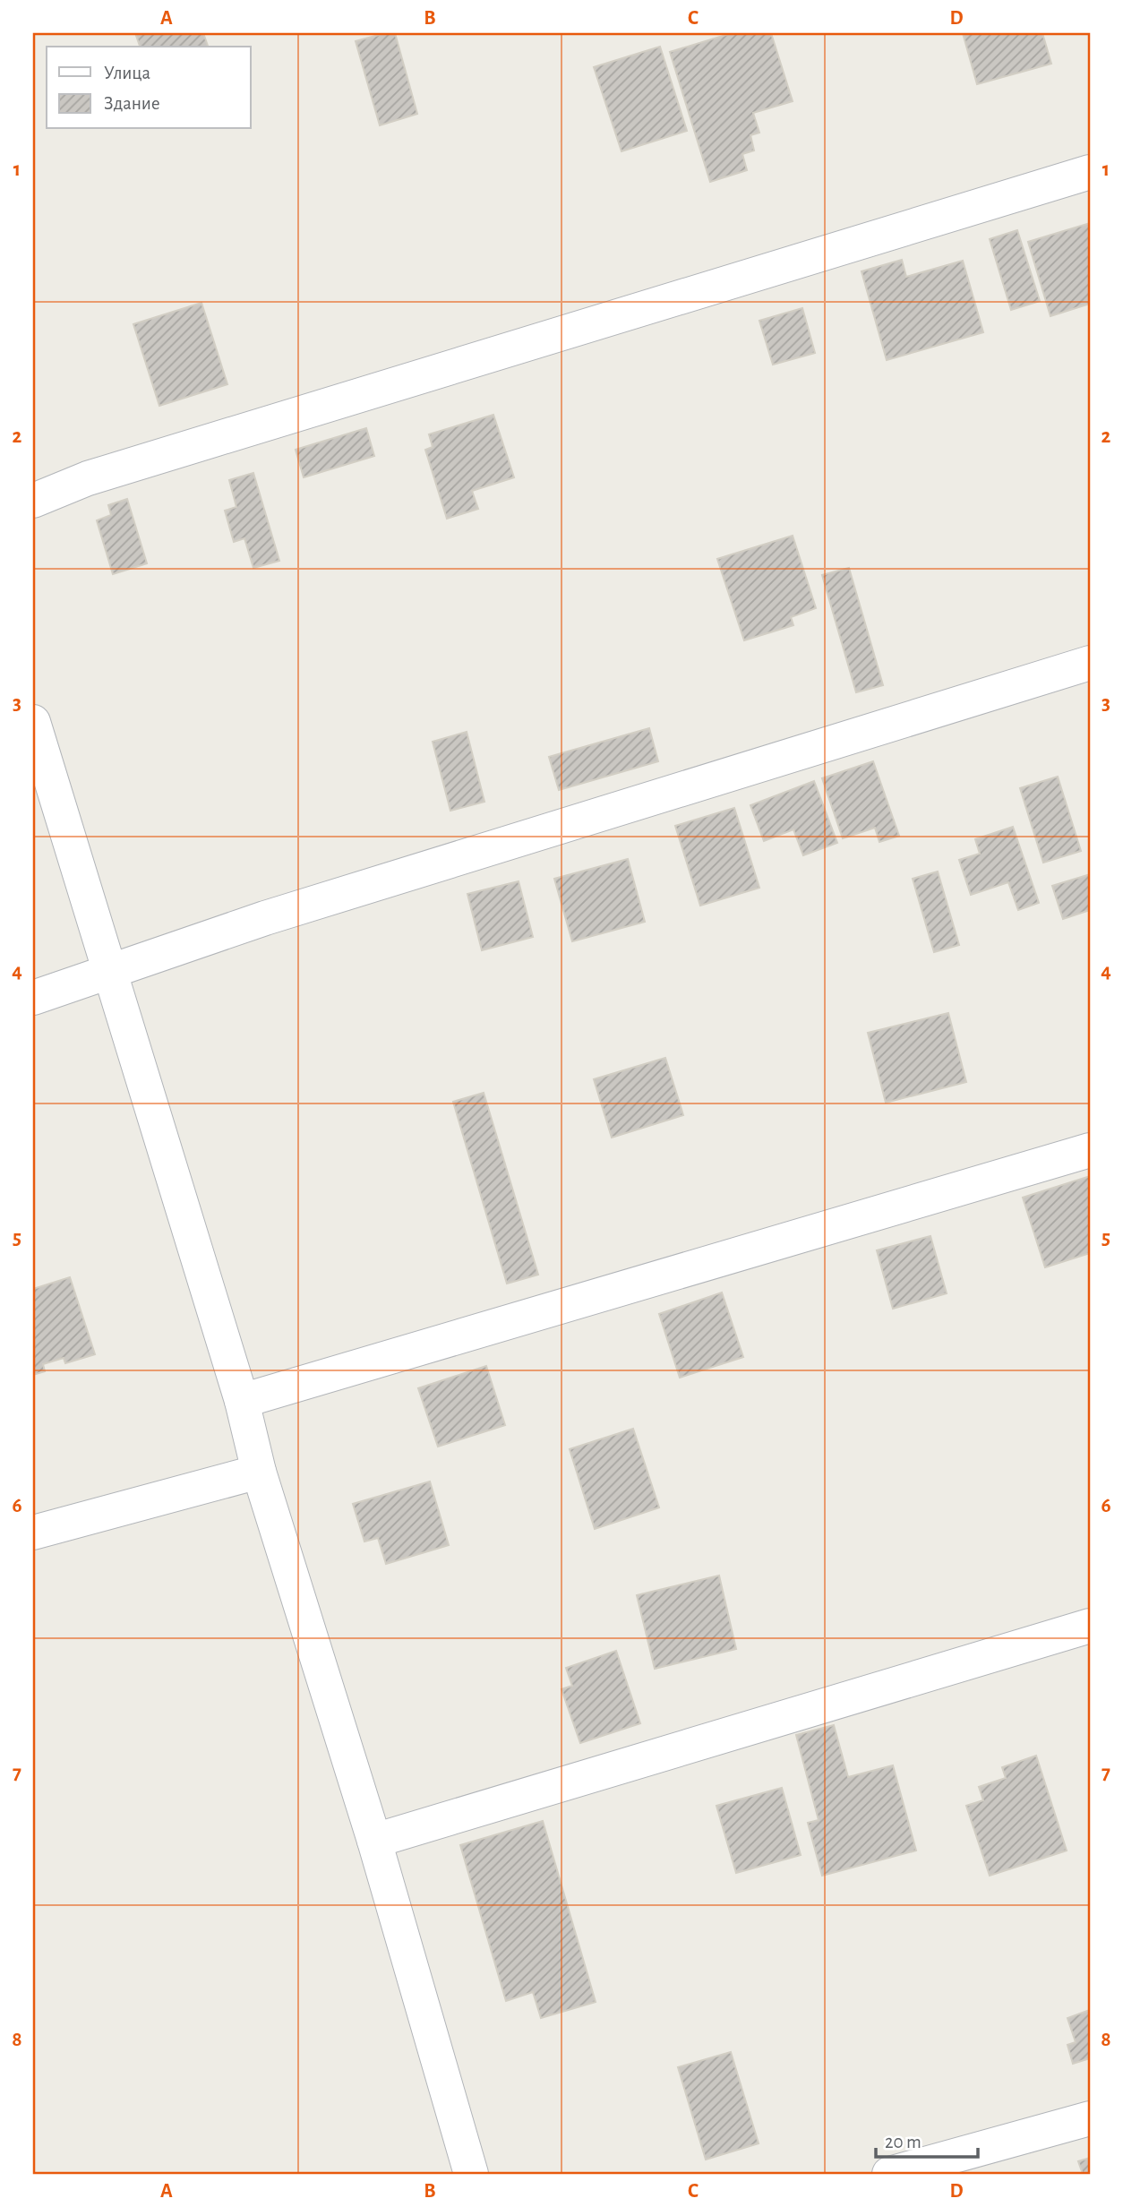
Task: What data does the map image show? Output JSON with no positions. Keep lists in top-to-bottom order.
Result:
{
  "legend": ["Улица", "Здание"],
  "scale_bar": "20 m",
  "grid": {
    "columns": [
      "A",
      "B",
      "C",
      "D"
    ],
    "rows": [
      "1",
      "2",
      "3",
      "4",
      "5",
      "6",
      "7",
      "8"
    ]
  }
}
